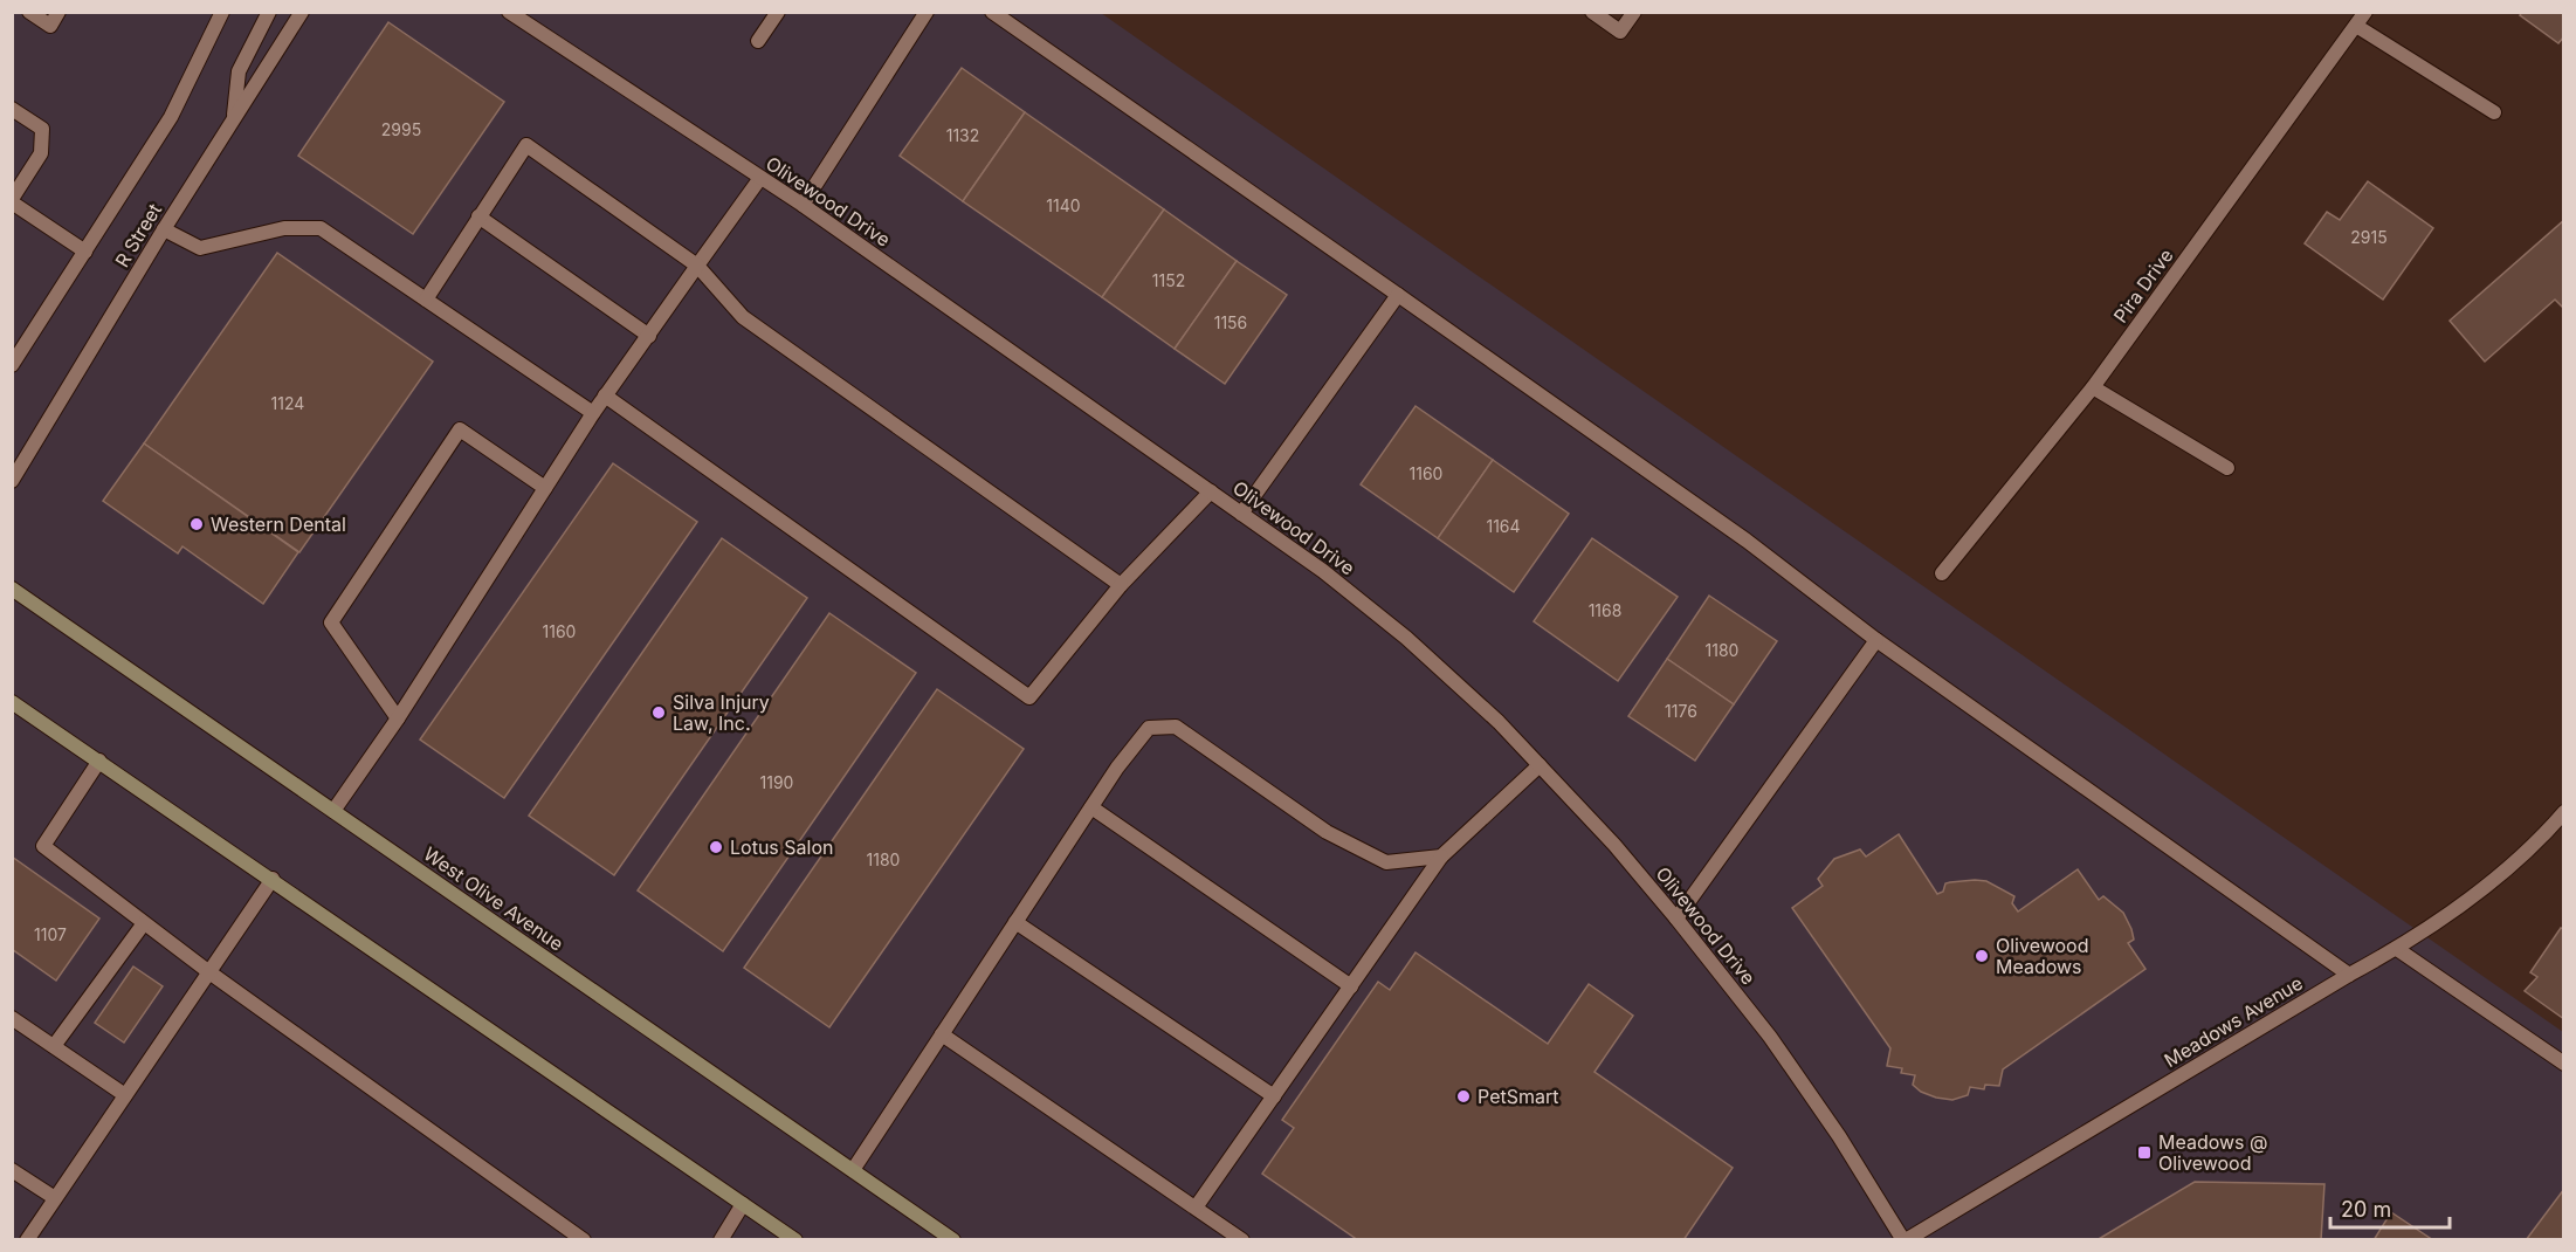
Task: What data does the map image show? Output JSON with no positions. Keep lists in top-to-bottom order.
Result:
{
  "streets": {
    "main road": ["West Olive Avenue"],
    "street": [
      "Olivewood Drive",
      "R Street",
      "Pira Drive",
      "Meadows Avenue"
    ]
  },
  "crossings": [
    ["Olivewood Drive", "Meadows Avenue"]
  ],
  "places": {
    "other": [
      "Western Dental",
      "Silva Injury Law, Inc.",
      "Lotus Salon",
      "Olivewood Meadows",
      "PetSmart"
    ],
    "transit": ["Meadows @ Olivewood"]
  },
  "house_numbers": [
    "2995",
    "1132",
    "1140",
    "2915",
    "1152",
    "1156",
    "1124",
    "1160",
    "1164",
    "1168",
    "1160",
    "1180",
    "1176",
    "1190",
    "1180",
    "1107"
  ],
  "scale_bar": "20 m"
}
